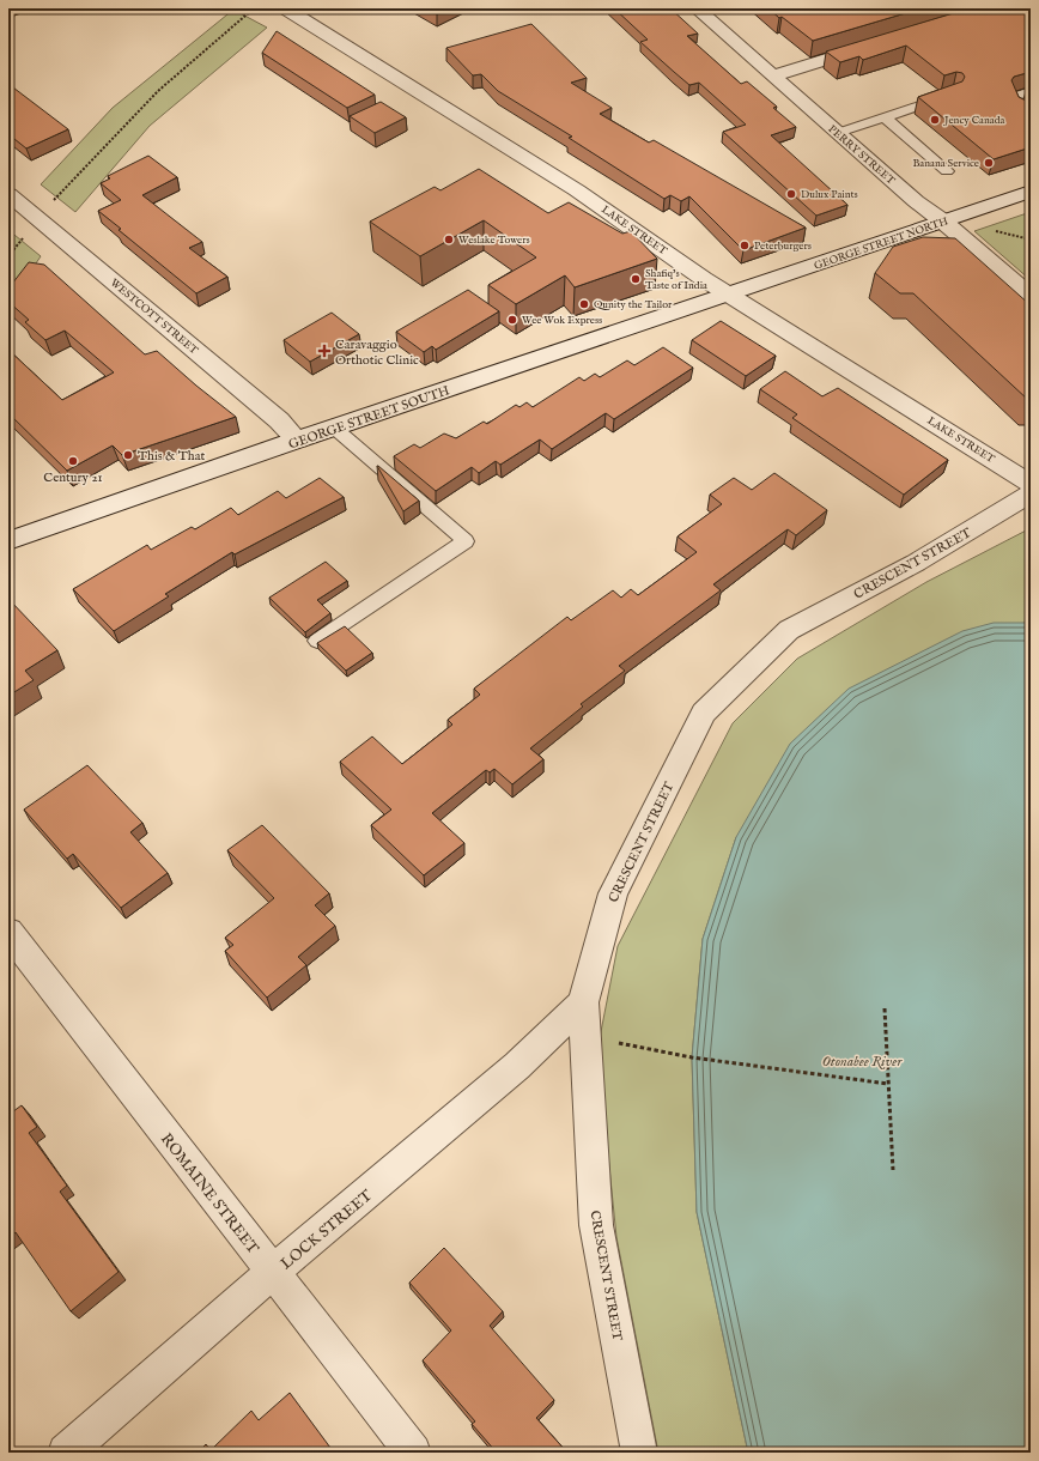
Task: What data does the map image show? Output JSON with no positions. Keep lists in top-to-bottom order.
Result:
{
  "streets": {
    "street": [
      "PERRY STREET",
      "LAKE STREET",
      "GEORGE STREET NORTH",
      "WESTCOTT STREET",
      "GEORGE STREET SOUTH",
      "CRESCENT STREET",
      "ROMAINE STREET",
      "LOCK STREET"
    ]
  },
  "crossings": [
    ["PERRY STREET", "GEORGE STREET NORTH"],
    ["LAKE STREET", "GEORGE STREET NORTH"],
    ["LAKE STREET", "GEORGE STREET SOUTH"],
    ["GEORGE STREET NORTH", "GEORGE STREET SOUTH"],
    ["WESTCOTT STREET", "GEORGE STREET SOUTH"],
    ["CRESCENT STREET", "LOCK STREET"],
    ["ROMAINE STREET", "LOCK STREET"]
  ],
  "water": ["Otonabee River"],
  "places": {
    "other": [
      "Jency Canada",
      "Banana Service",
      "Dulux Paints",
      "Weslake Towers",
      "Peterburgers",
      "Shafiq's Taste of India",
      "Qunity the Tailor",
      "Wee Wok Express",
      "This & That",
      "Century 21"
    ],
    "health": ["Caravaggio Orthotic Clinic"]
  }
}
